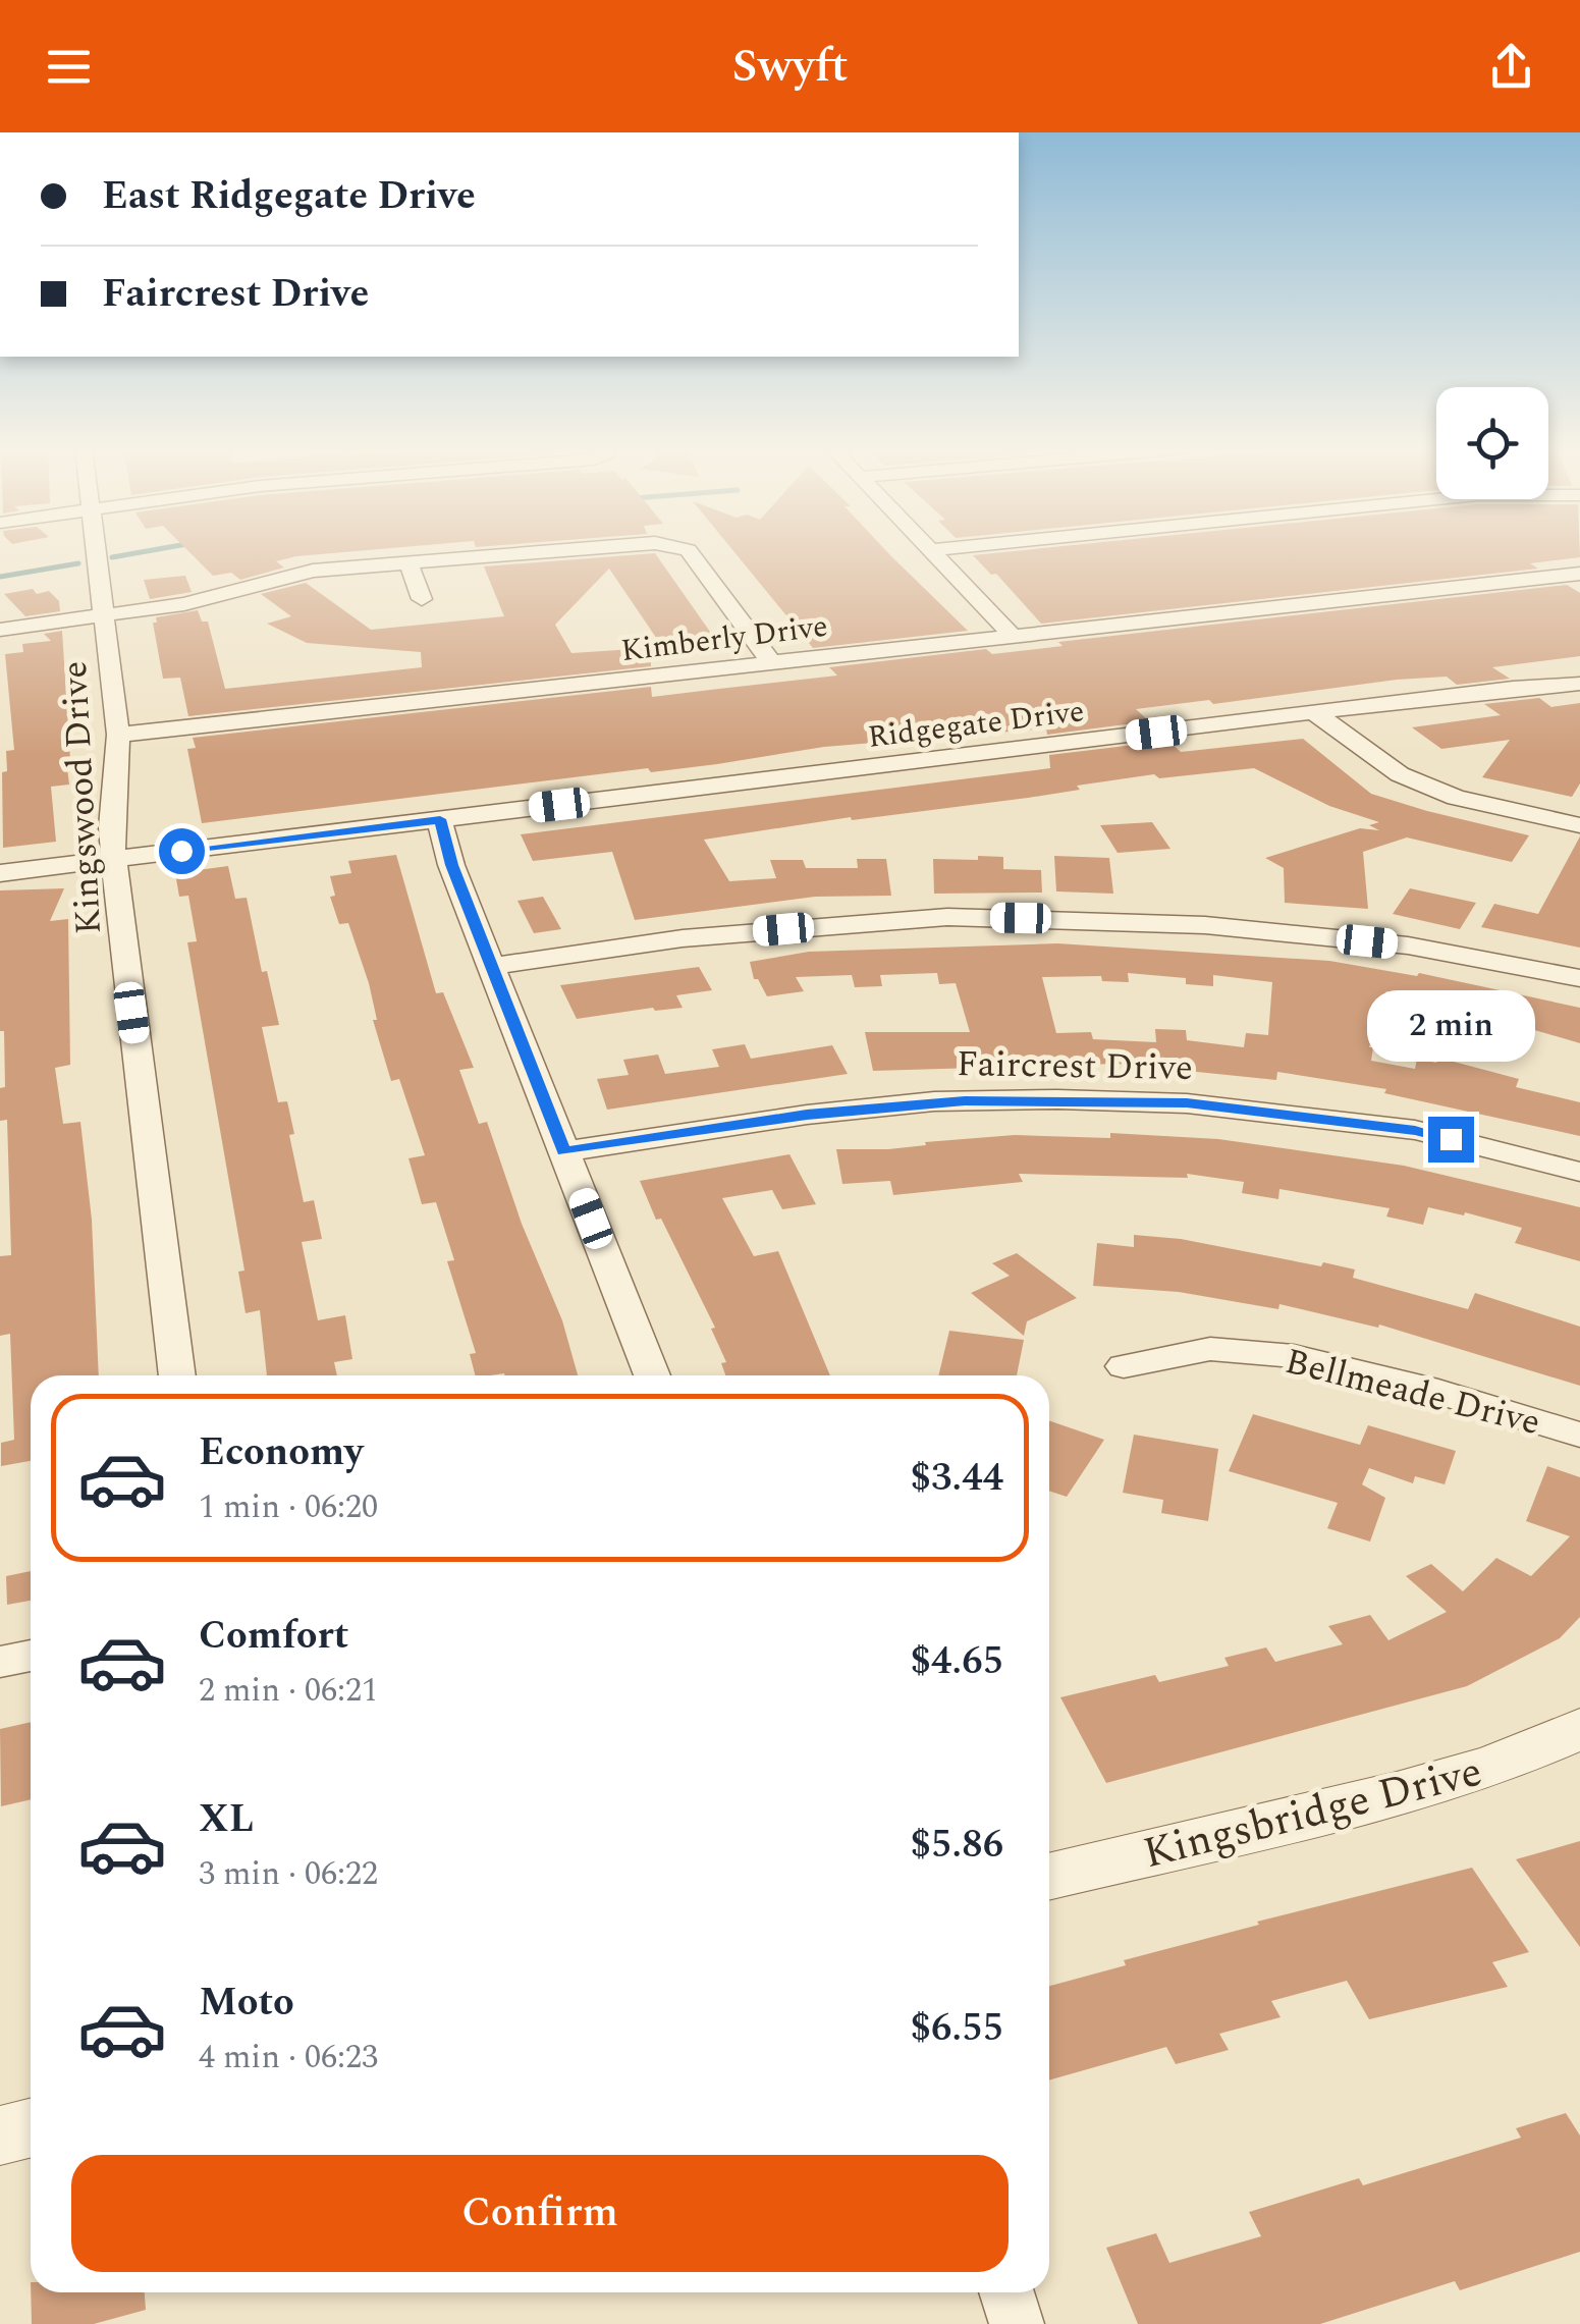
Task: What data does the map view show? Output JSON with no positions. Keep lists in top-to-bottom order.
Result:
{
  "streets": {
    "street": [
      "Kimberly Drive",
      "Ridgegate Drive",
      "Kingswood Drive",
      "Faircrest Drive",
      "Bellmeade Drive",
      "Kingsbridge Drive"
    ]
  },
  "crossings": [
    ["Kimberly Drive", "Kingswood Drive"],
    ["Ridgegate Drive", "Kingswood Drive"]
  ],
  "page": {
    "header": "Swyft",
    "banner": ["East Ridgegate Drive", "Faircrest Drive"],
    "bubble": "2 min",
    "list": [
      {
        "name": "Economy",
        "note": "1 min · 06:20",
        "value": "$3.44"
      },
      {
        "name": "Comfort",
        "note": "2 min · 06:21",
        "value": "$4.65"
      },
      {
        "name": "XL",
        "note": "3 min · 06:22",
        "value": "$5.86"
      },
      {
        "name": "Moto",
        "note": "4 min · 06:23",
        "value": "$6.55"
      }
    ],
    "buttons": "Confirm"
  }
}
